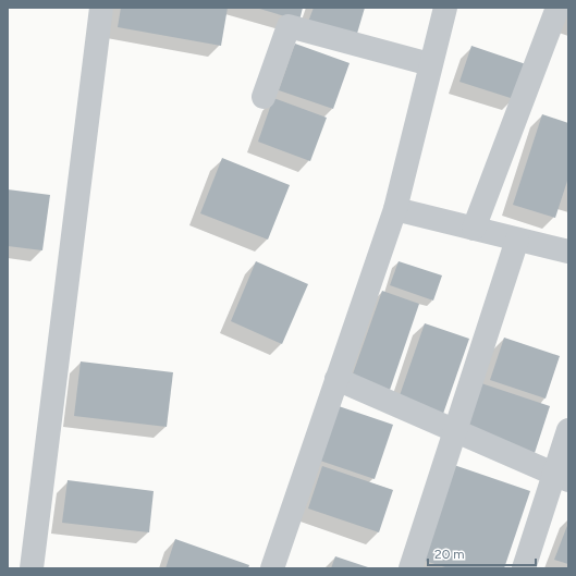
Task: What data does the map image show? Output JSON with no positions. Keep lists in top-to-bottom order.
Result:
{
  "scale_bar": "20 m"
}
